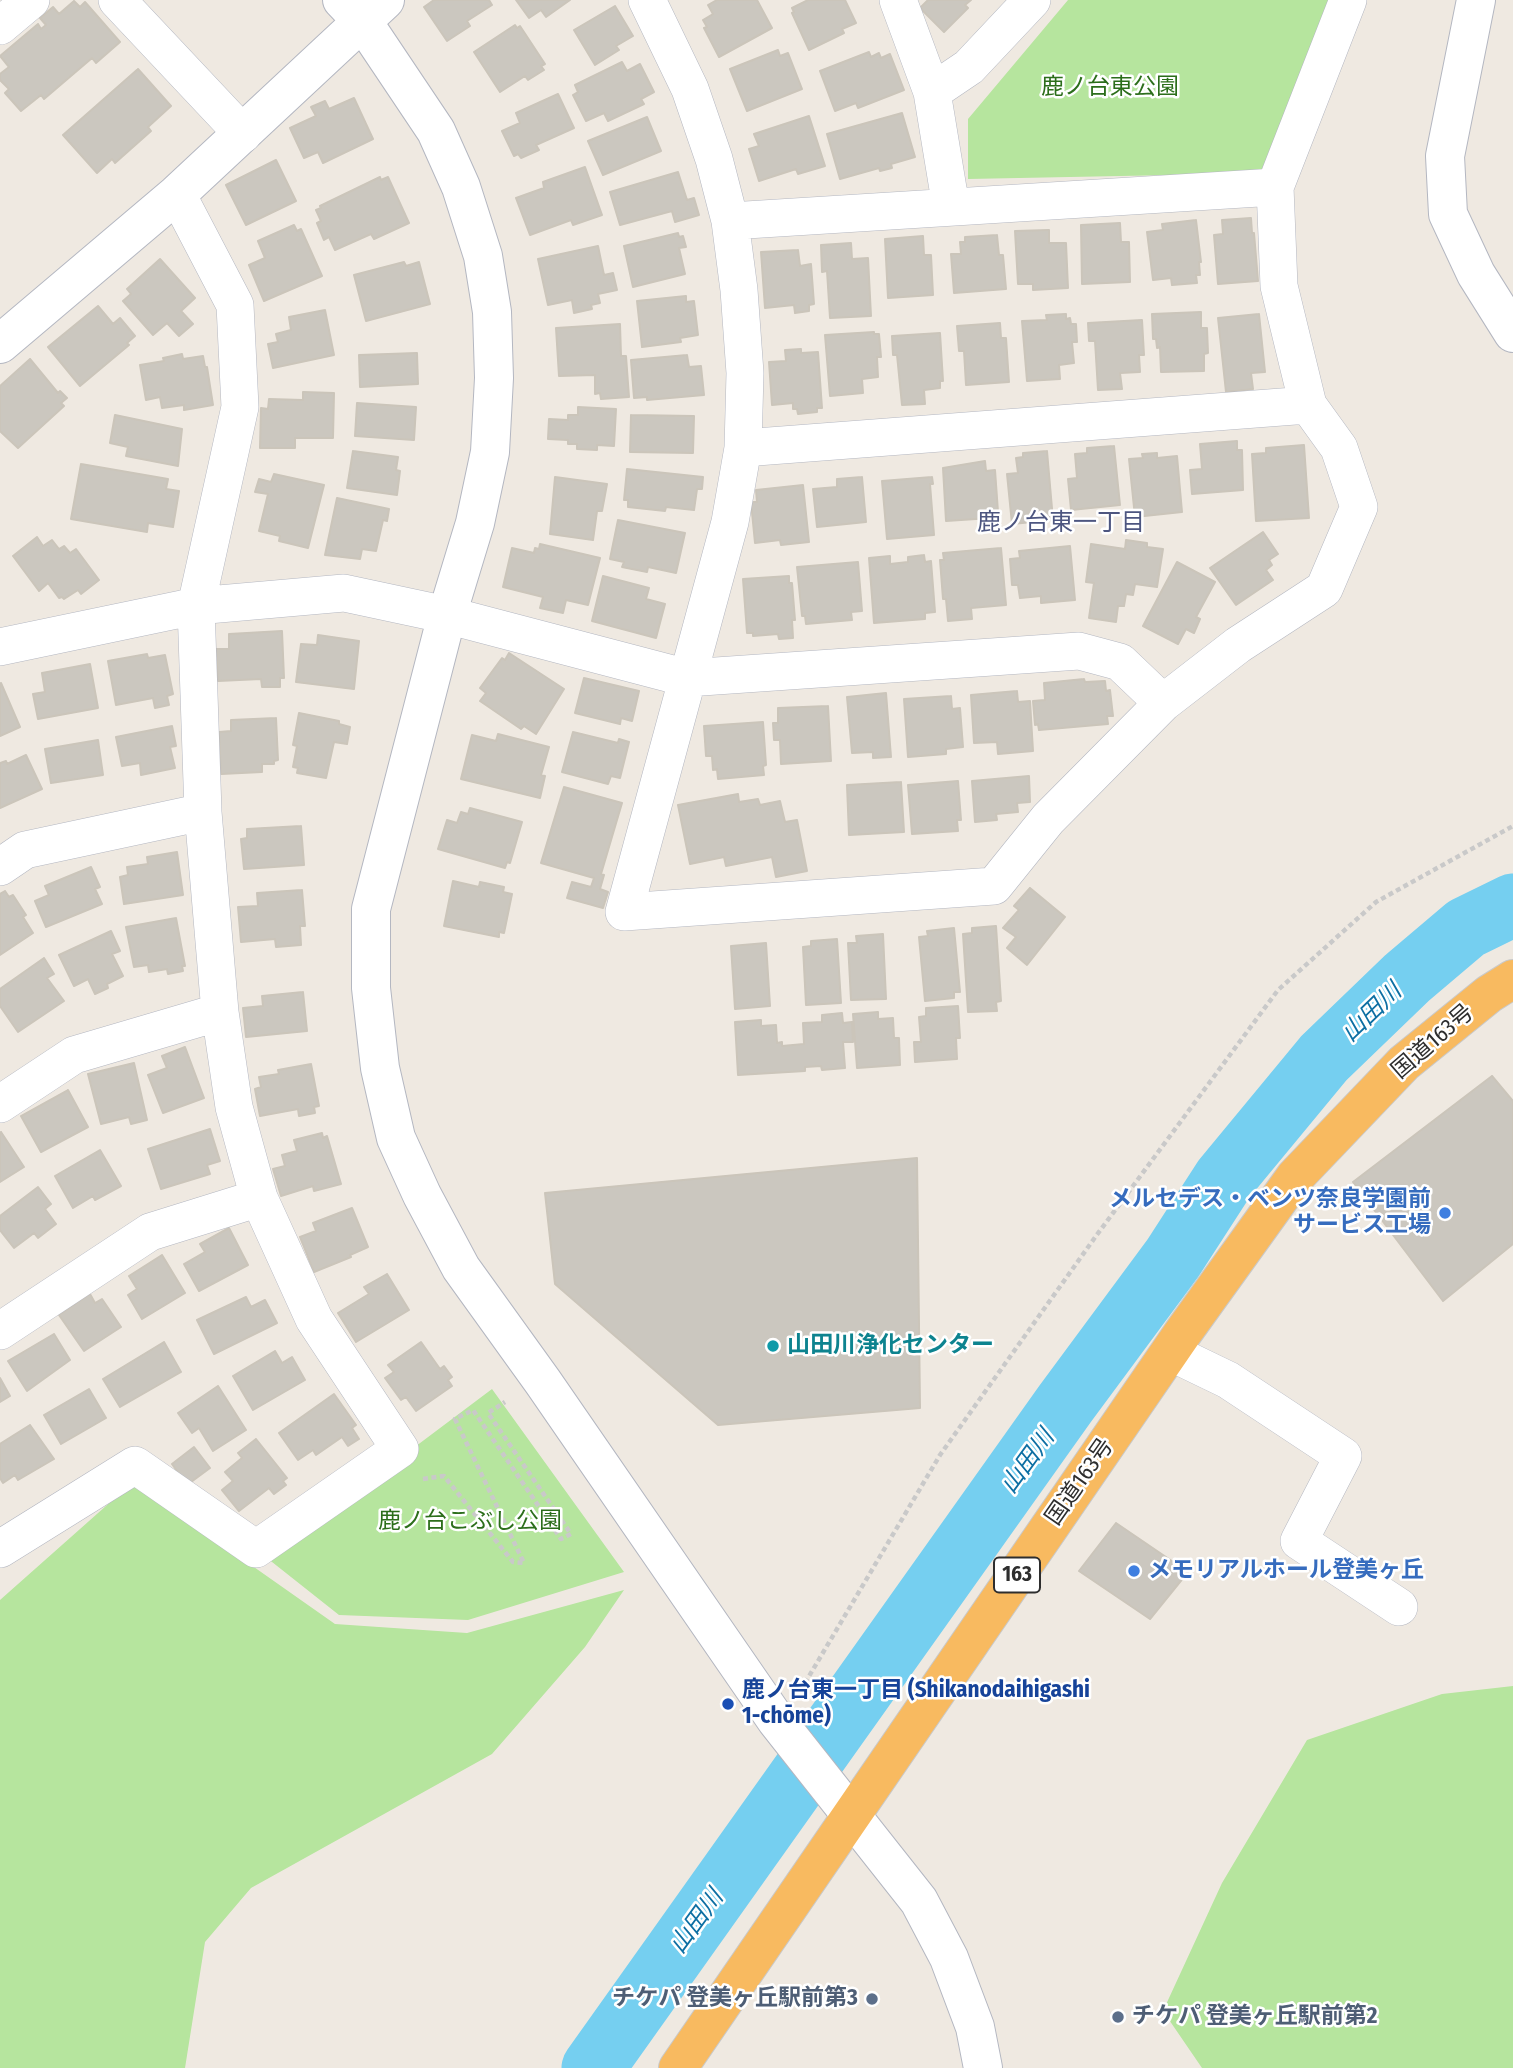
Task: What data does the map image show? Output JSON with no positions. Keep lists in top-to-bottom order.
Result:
{
  "streets": {
    "highway": ["国道163号", "163"]
  },
  "districts": ["鹿ノ台東一丁目"],
  "water": ["山田川"],
  "parks": ["鹿ノ台東公園", "鹿ノ台こぶし公園"],
  "places": [
    "メルセデス・ベンツ奈良学園前 サービス工場",
    "山田川浄化センター",
    "メモリアルホール登美ヶ丘",
    "鹿ノ台東一丁目 (Shikanodaihigashi 1-chōme)",
    "チケパ 登美ヶ丘駅前第3",
    "チケパ 登美ヶ丘駅前第2"
  ]
}
